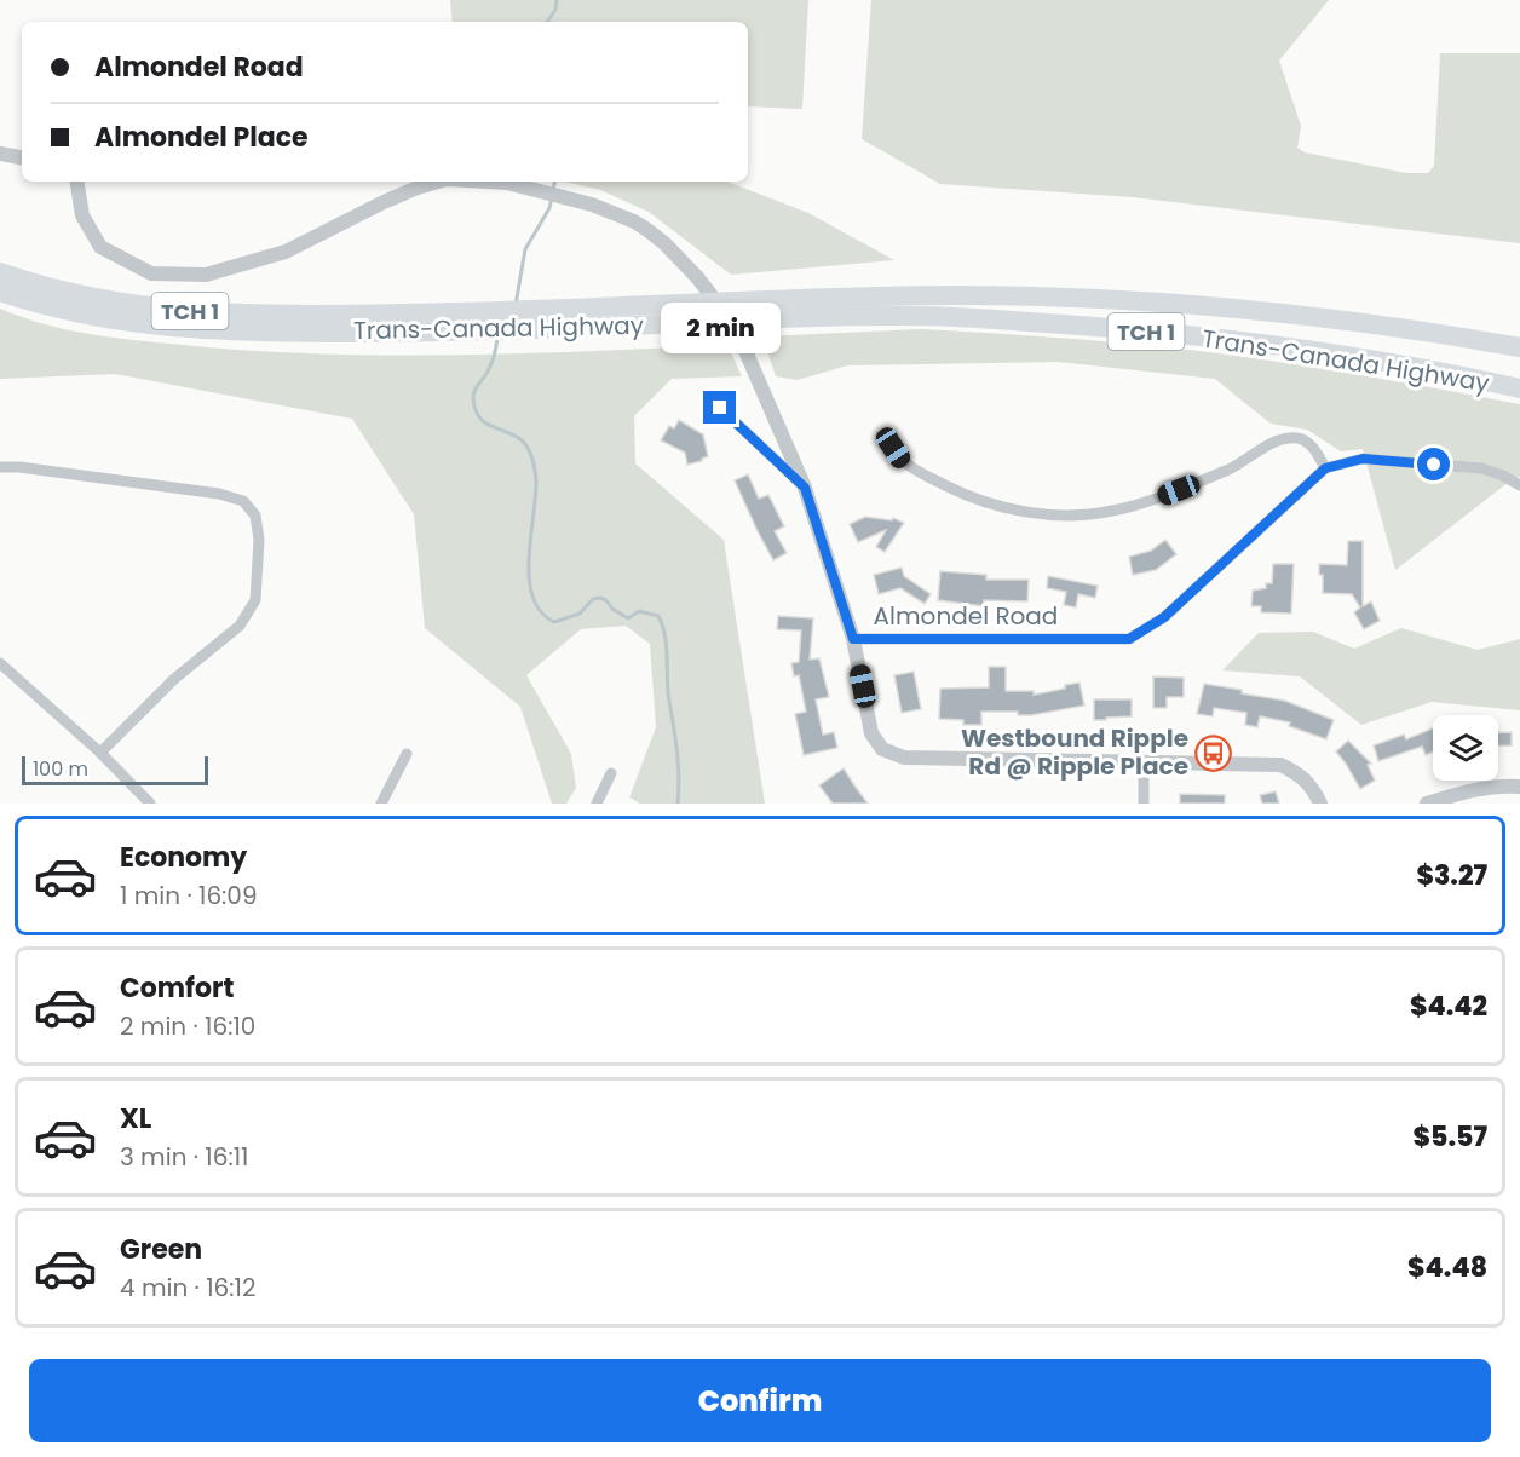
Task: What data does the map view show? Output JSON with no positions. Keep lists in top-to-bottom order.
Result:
{
  "streets": {
    "highway": ["TCH 1", "Trans-Canada Highway"],
    "street": ["Almondel Road"]
  },
  "places": {
    "bus stop": ["Westbound Ripple Rd @ Ripple Place"]
  },
  "scale_bar": "100 m",
  "page": {
    "banner": ["Almondel Road", "Almondel Place"],
    "bubble": "2 min",
    "scale": "100 m",
    "list": [
      {
        "name": "Economy",
        "note": "1 min · 16:09",
        "value": "$3.27"
      },
      {
        "name": "Comfort",
        "note": "2 min · 16:10",
        "value": "$4.42"
      },
      {
        "name": "XL",
        "note": "3 min · 16:11",
        "value": "$5.57"
      },
      {
        "name": "Green",
        "note": "4 min · 16:12",
        "value": "$4.48"
      }
    ],
    "buttons": "Confirm"
  }
}
